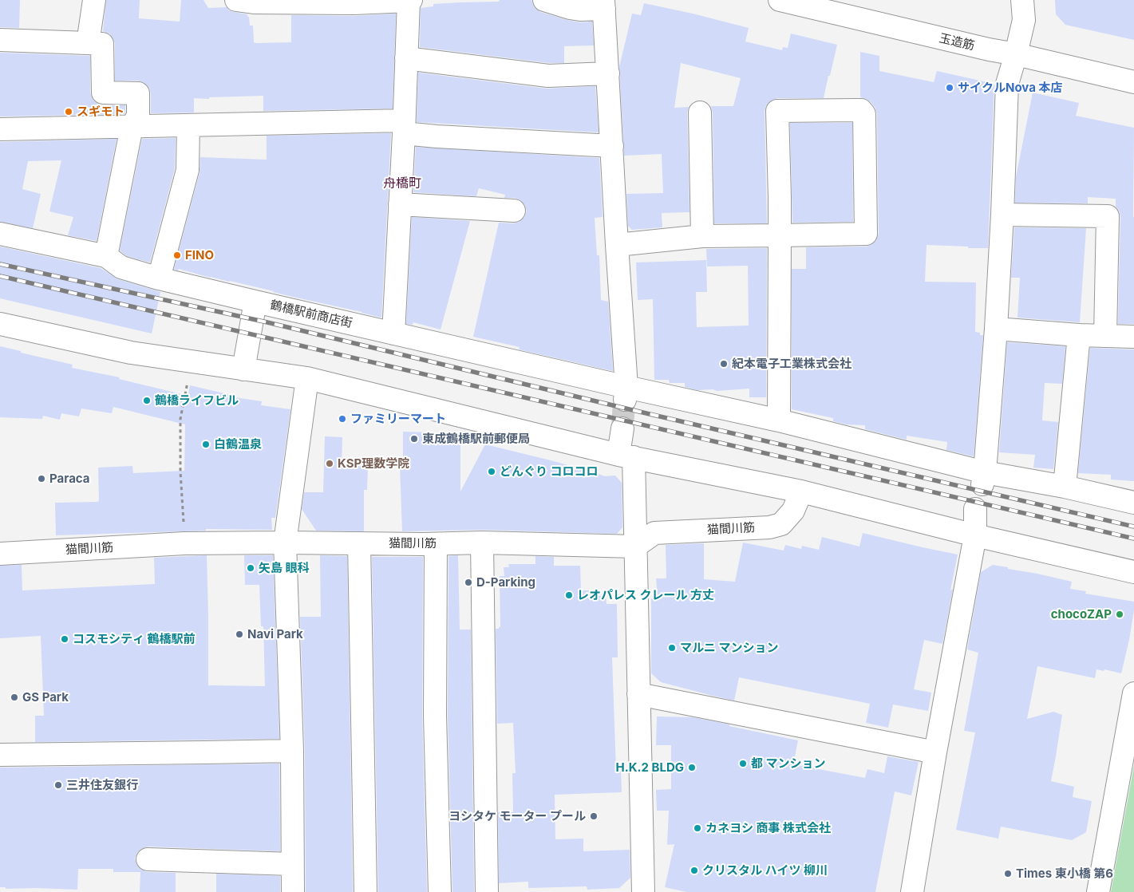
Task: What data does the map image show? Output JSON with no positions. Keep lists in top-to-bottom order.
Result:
{
  "streets": {
    "street": ["玉造筋", "鶴橋駅前商店街", "猫間川筋"]
  },
  "districts": ["舟橋町"],
  "places": [
    "サイクルNova 本店",
    "スギモト",
    "FINO",
    "紀本電子工業株式会社",
    "鶴橋ライフビル",
    "ファミリーマート",
    "東成鶴橋駅前郵便局",
    "白鶴温泉",
    "KSP理数学院",
    "どんぐり コロコロ",
    "Paraca",
    "矢島 眼科",
    "D-Parking",
    "レオパレス クレール 方丈",
    "chocoZAP",
    "Navi Park",
    "コスモシティ 鶴橋駅前",
    "マルニ マンション",
    "GS Park",
    "都 マンション",
    "H.K.2 BLDG",
    "三井住友銀行",
    "ヨシタケ モーター プール",
    "カネヨシ 商事 株式会社",
    "クリスタル ハイツ 柳川",
    "Times 東小橋 第6"
  ]
}
